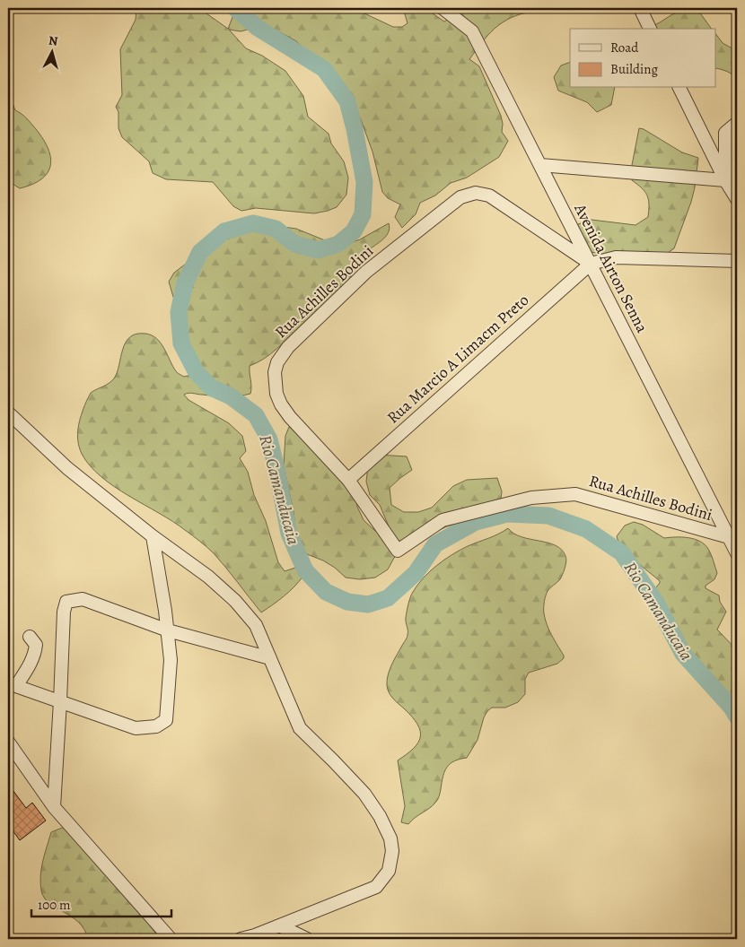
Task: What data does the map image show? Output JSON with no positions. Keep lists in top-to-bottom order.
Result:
{
  "streets": {
    "street": ["Avenida Airton Senna", "Rua Achilles Bodini", "Rua Marcio A Limacm Preto"]
  },
  "crossings": [
    ["Avenida Airton Senna", "Rua Achilles Bodini"],
    ["Avenida Airton Senna", "Rua Marcio A Limacm Preto"],
    ["Rua Achilles Bodini", "Rua Marcio A Limacm Preto"]
  ],
  "water": ["Rio Camanducaia"],
  "legend": ["Road", "Building"],
  "scale_bar": "100 m",
  "north": "top"
}
